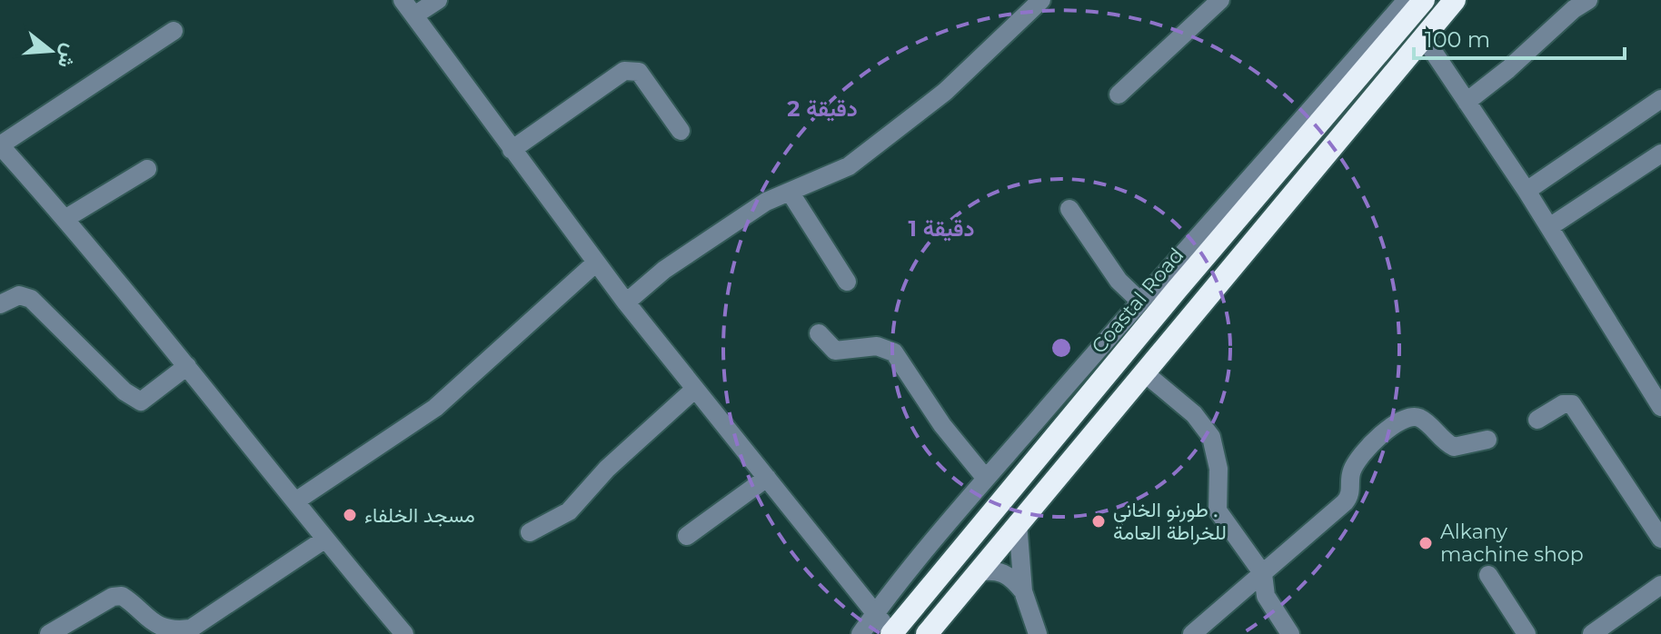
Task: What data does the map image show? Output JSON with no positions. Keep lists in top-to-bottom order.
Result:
{
  "streets": {
    "highway": ["Coastal Road"]
  },
  "places": ["مسجد الخلفاء", "طورنو الخاني . للخراطة العامة", "Alkany machine shop"],
  "scale_bar": "100 m",
  "north": "right",
  "rings": ["2 دقيقة", "1 دقيقة"]
}
